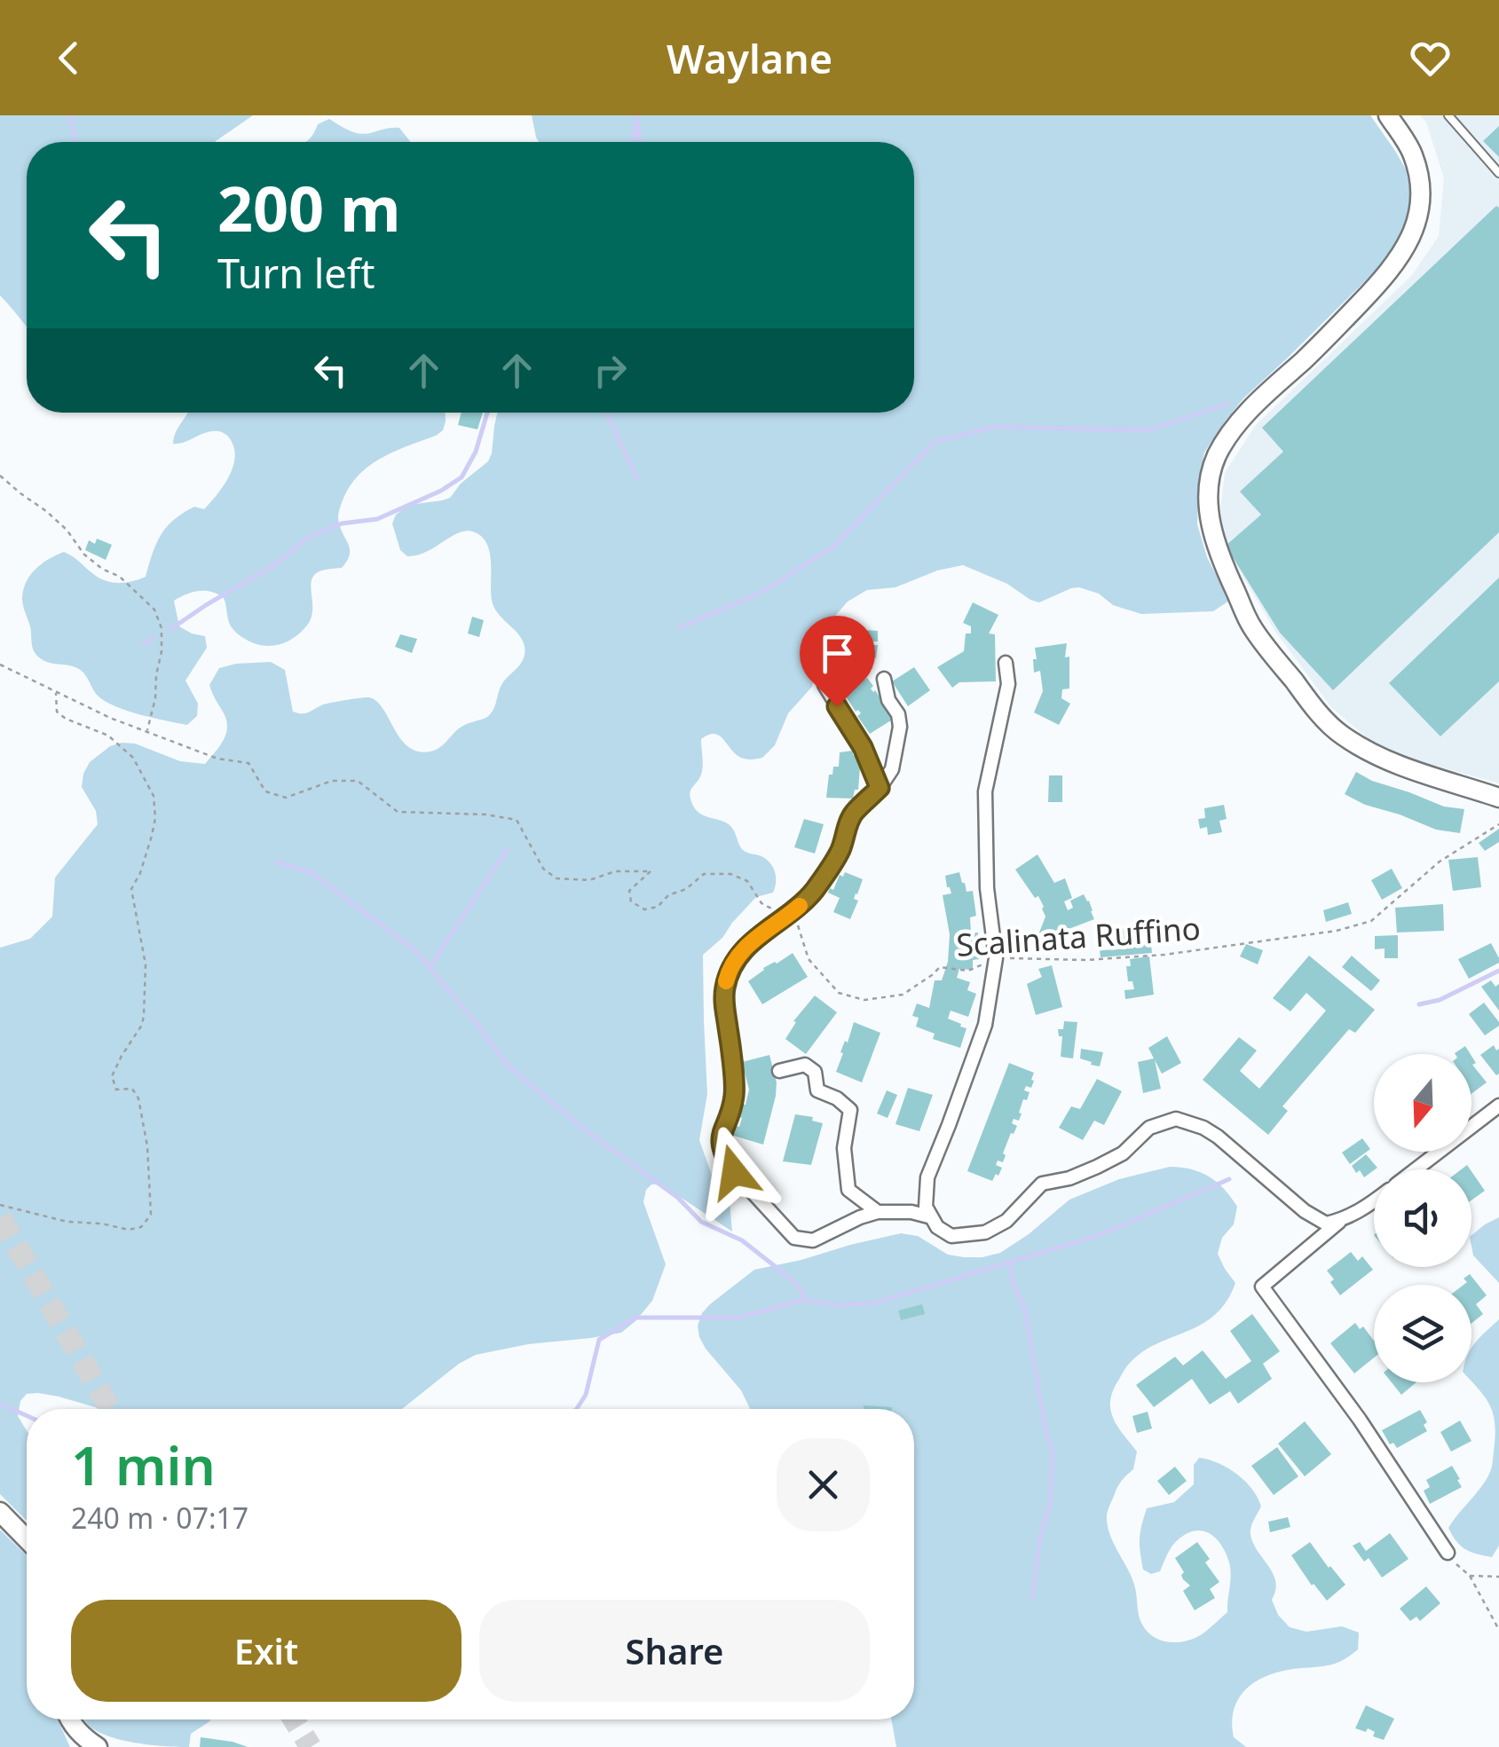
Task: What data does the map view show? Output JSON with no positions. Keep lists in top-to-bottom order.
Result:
{
  "streets": {
    "path": ["Scalinata Ruffino"]
  },
  "north": "bottom",
  "page": {
    "header": "Waylane",
    "turn": ["200 m", "Turn left"],
    "heading": ["1 min", "240 m · 07:17"],
    "buttons": ["Exit", "Share"]
  }
}
